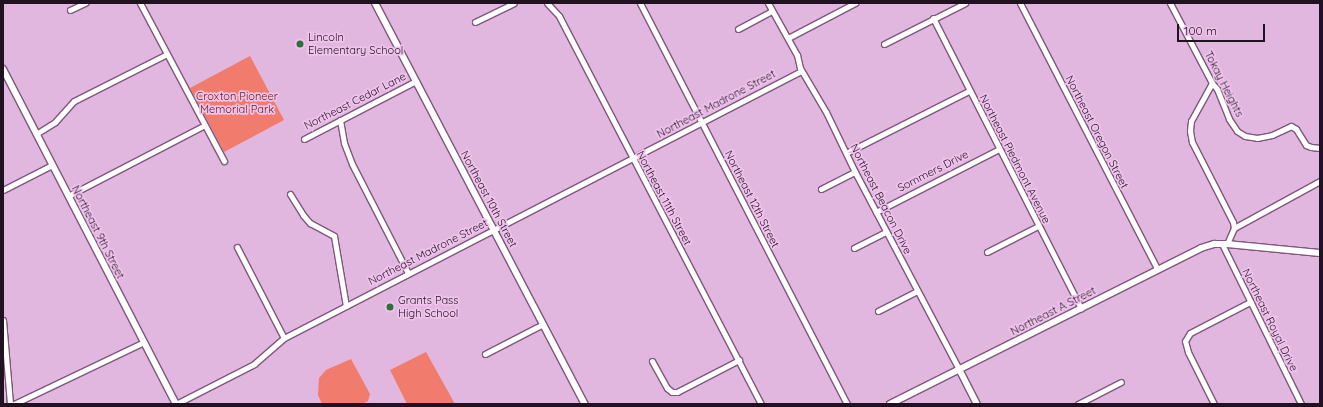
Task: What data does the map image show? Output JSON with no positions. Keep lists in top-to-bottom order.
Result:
{
  "streets": {
    "street": [
      "Tokay Heights",
      "Northeast Cedar Lane",
      "Northeast Madrone Street",
      "Northeast Oregon Street",
      "Northeast Piedmont Avenue",
      "Sommers Drive",
      "Northeast 11th Street",
      "Northeast 10th Street",
      "Northeast 12th Street",
      "Northeast Beacon Drive",
      "Northeast 9th Street",
      "Northeast A Street",
      "Northeast Royal Drive"
    ]
  },
  "crossings": [
    ["Northeast Cedar Lane", "Northeast 10th Street"],
    ["Northeast Madrone Street", "Northeast 11th Street"],
    ["Northeast Madrone Street", "Northeast 10th Street"],
    ["Northeast Madrone Street", "Northeast 12th Street"],
    ["Northeast Madrone Street", "Northeast Beacon Drive"],
    ["Northeast Madrone Street", "Northeast 9th Street"],
    ["Northeast Oregon Street", "Northeast A Street"],
    ["Northeast Piedmont Avenue", "Sommers Drive"],
    ["Northeast Piedmont Avenue", "Northeast A Street"],
    ["Sommers Drive", "Northeast Beacon Drive"],
    ["Northeast Beacon Drive", "Northeast A Street"],
    ["Northeast A Street", "Northeast Royal Drive"]
  ],
  "parks": ["Croxton Pioneer Memorial Park"],
  "places": ["Lincoln Elementary School", "Grants Pass High School"],
  "scale_bar": "100 m"
}
